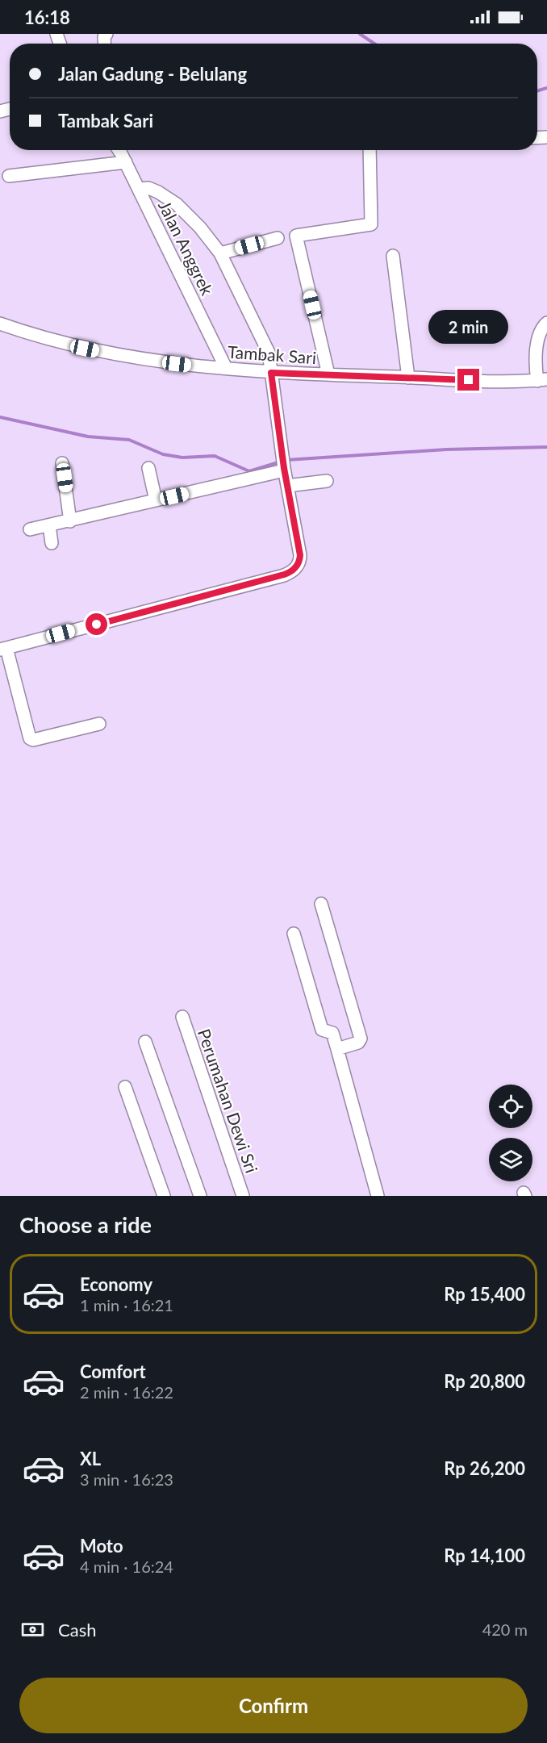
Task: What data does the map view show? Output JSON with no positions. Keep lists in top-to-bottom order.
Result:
{
  "streets": {
    "street": ["Jalan Anggrek", "Tambak Sari", "Perumahan Dewi Sri"]
  },
  "crossings": [
    ["Jalan Anggrek", "Tambak Sari"]
  ],
  "page": {
    "status": "16:18",
    "banner": ["Jalan Gadung - Belulang", "Tambak Sari"],
    "bubble": "2 min",
    "heading": "Choose a ride",
    "list": [
      {
        "name": "Economy",
        "note": "1 min · 16:21",
        "value": "Rp 15,400"
      },
      {
        "name": "Comfort",
        "note": "2 min · 16:22",
        "value": "Rp 20,800"
      },
      {
        "name": "XL",
        "note": "3 min · 16:23",
        "value": "Rp 26,200"
      },
      {
        "name": "Moto",
        "note": "4 min · 16:24",
        "value": "Rp 14,100"
      }
    ],
    "pay": ["Cash", "420 m"],
    "buttons": "Confirm"
  }
}
